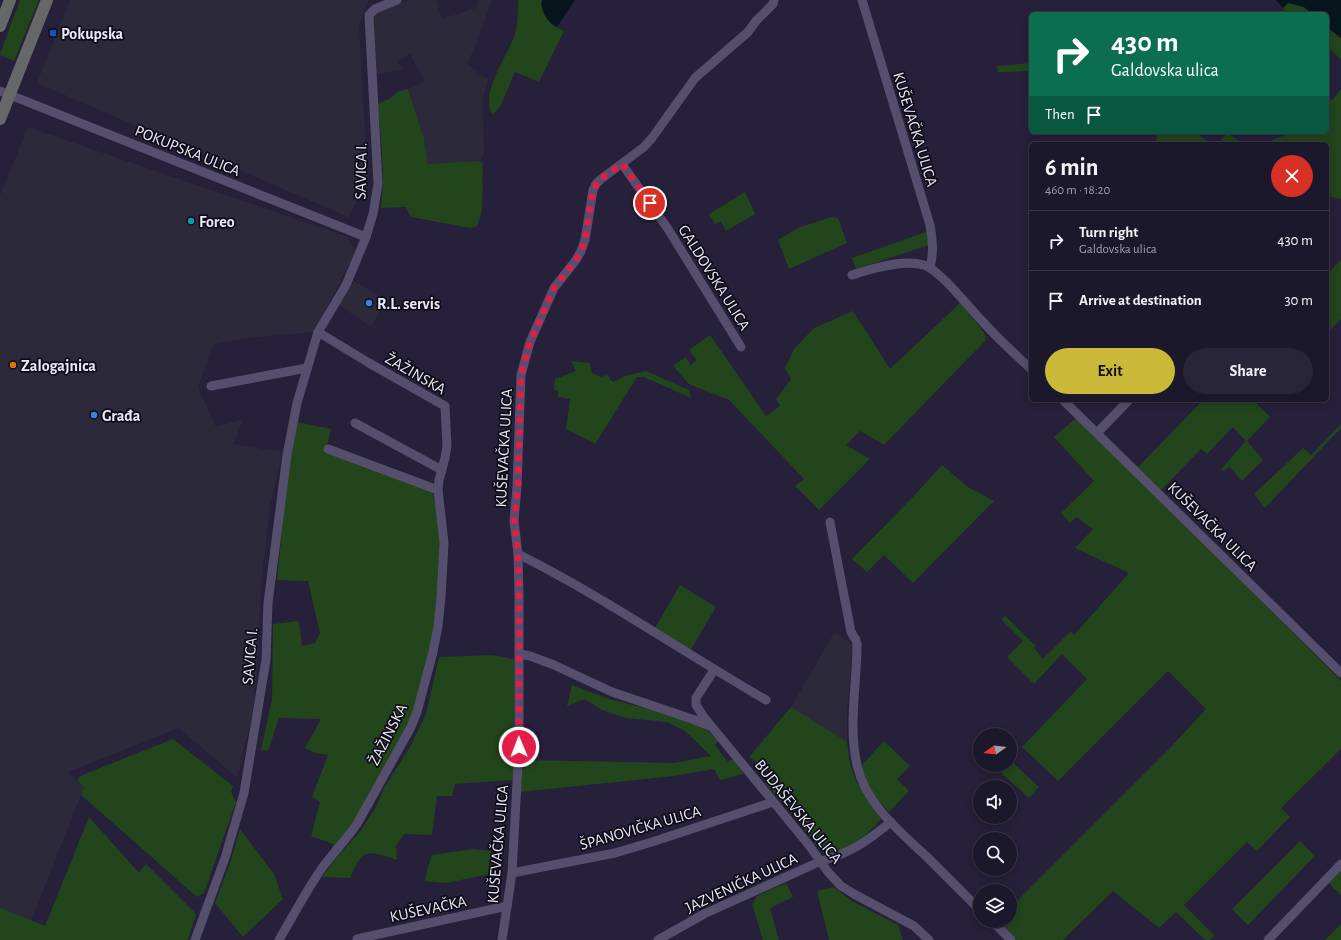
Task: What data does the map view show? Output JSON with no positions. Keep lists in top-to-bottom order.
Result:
{
  "streets": {
    "street": [
      "KUŠEVAČKA ULICA",
      "POKUPSKA ULICA",
      "SAVICA I.",
      "GALDOVSKA ULICA",
      "ŽAŽINSKA",
      "BUDAŠEVSKA ULICA",
      "ŠPANOVIČKA ULICA",
      "JAZVENIČKA ULICA",
      "KUŠEVAČKA"
    ]
  },
  "crossings": [
    ["KUŠEVAČKA ULICA", "GALDOVSKA ULICA"],
    ["KUŠEVAČKA ULICA", "ŠPANOVIČKA ULICA"],
    ["KUŠEVAČKA ULICA", "KUŠEVAČKA"],
    ["POKUPSKA ULICA", "SAVICA I."],
    ["SAVICA I.", "ŽAŽINSKA"],
    ["BUDAŠEVSKA ULICA", "ŠPANOVIČKA ULICA"],
    ["BUDAŠEVSKA ULICA", "JAZVENIČKA ULICA"]
  ],
  "places": {
    "transit": ["Pokupska"],
    "other": [
      "Foreo",
      "R.L. servis",
      "Zalogajnica",
      "Građa"
    ]
  },
  "north": "left",
  "page": {
    "turn": ["430 m", "Galdovska ulica"],
    "then": "Then",
    "heading": ["6 min", "460 m · 18:20"],
    "list": [
      {
        "name": "Turn right",
        "note": "Galdovska ulica",
        "value": "430 m"
      },
      {
        "name": "Arrive at destination",
        "value": "30 m"
      }
    ],
    "buttons": ["Exit", "Share"]
  }
}
